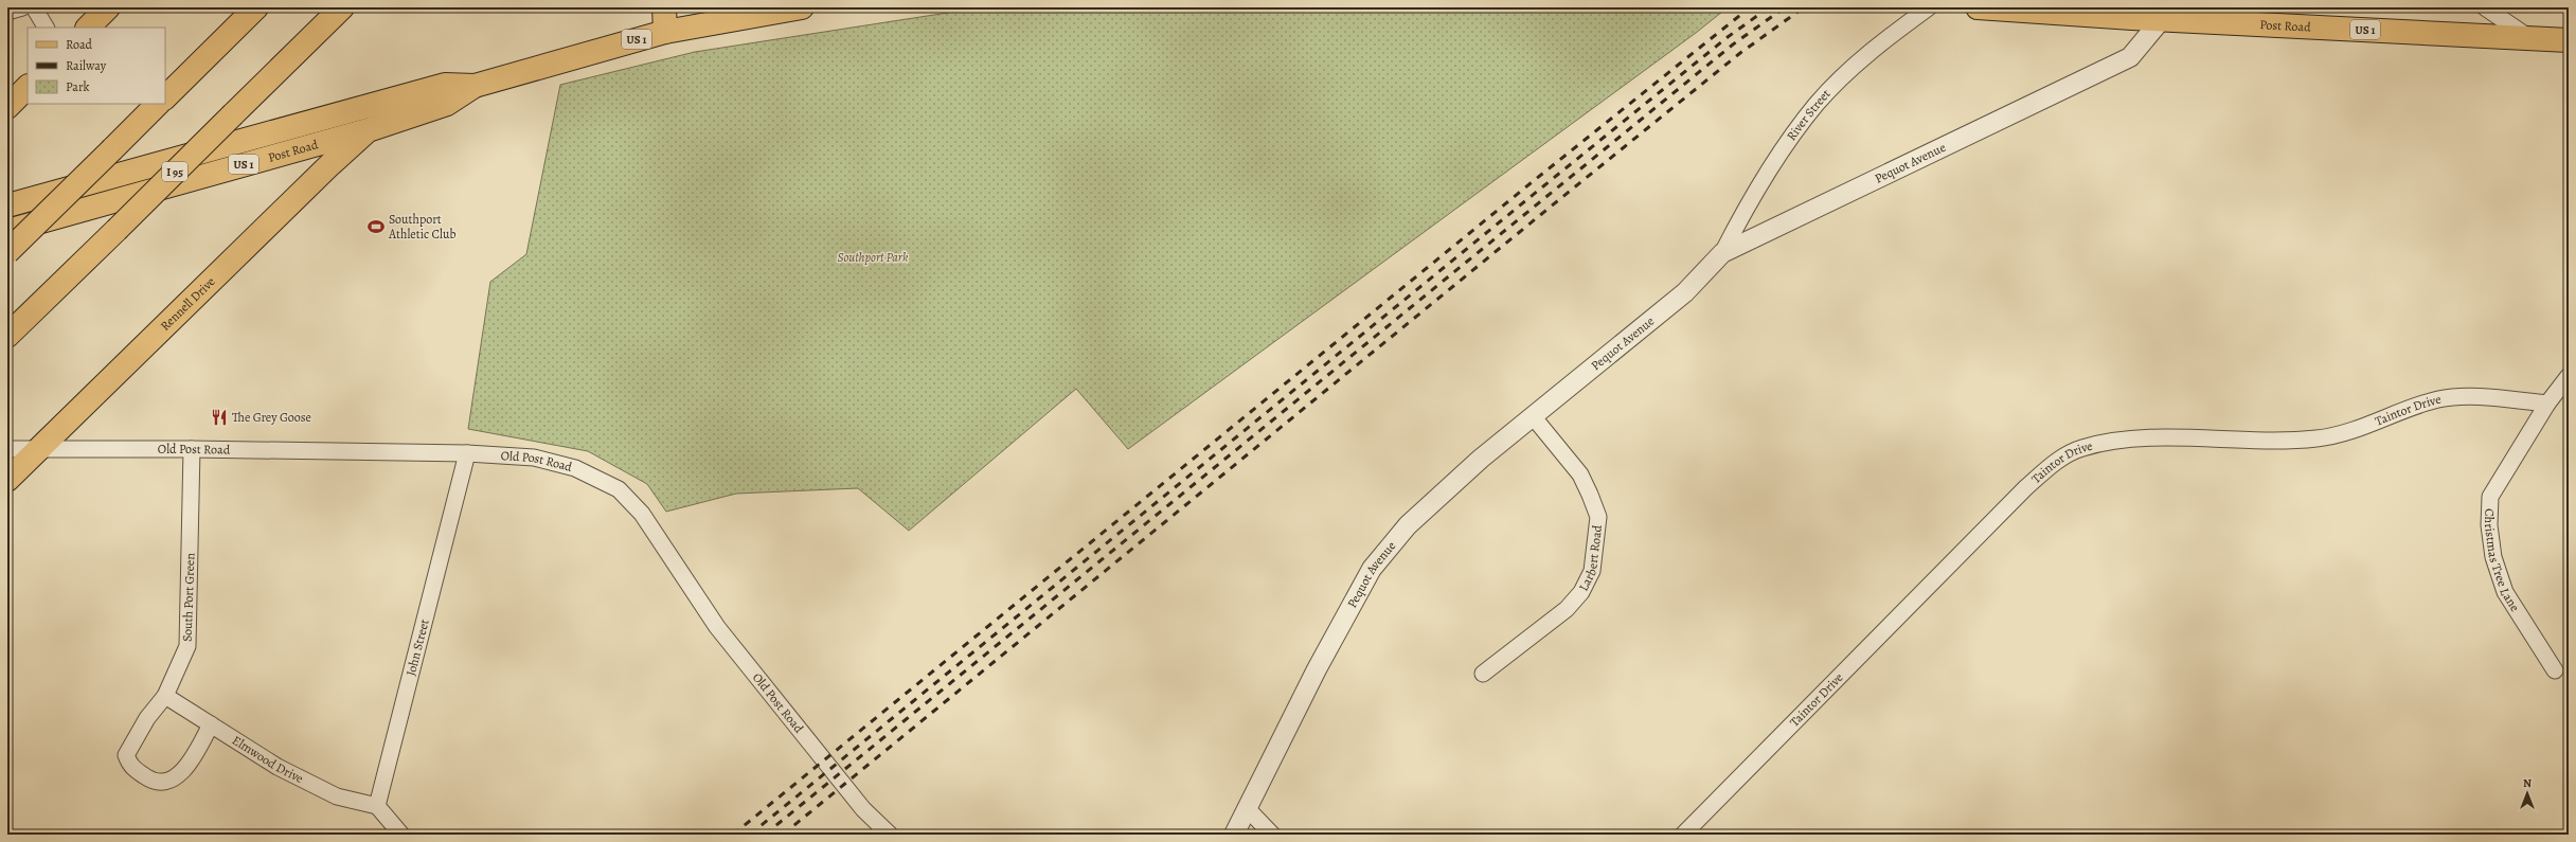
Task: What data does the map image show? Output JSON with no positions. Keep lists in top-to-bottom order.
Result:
{
  "streets": {
    "main road": [
      "Post Road",
      "US 1",
      "I 95",
      "Rennell Drive"
    ],
    "street": [
      "River Street",
      "Pequot Avenue",
      "Taintor Drive",
      "Old Post Road",
      "Larbert Road",
      "Christmas Tree Lane",
      "South Port Green",
      "John Street",
      "Elmwood Drive"
    ]
  },
  "crossings": [
    ["Post Road", "Pequot Avenue"],
    ["Post Road", "Rennell Drive"],
    ["River Street", "Pequot Avenue"],
    ["Pequot Avenue", "Larbert Road"],
    ["Rennell Drive", "Old Post Road"],
    ["Taintor Drive", "Christmas Tree Lane"],
    ["Old Post Road", "South Port Green"],
    ["Old Post Road", "John Street"],
    ["South Port Green", "Elmwood Drive"],
    ["John Street", "Elmwood Drive"]
  ],
  "parks": ["Southport Park"],
  "places": {
    "sports": ["Southport Athletic Club"],
    "restaurant": ["The Grey Goose"]
  },
  "legend": ["Road", "Railway", "Park"],
  "north": "top"
}
